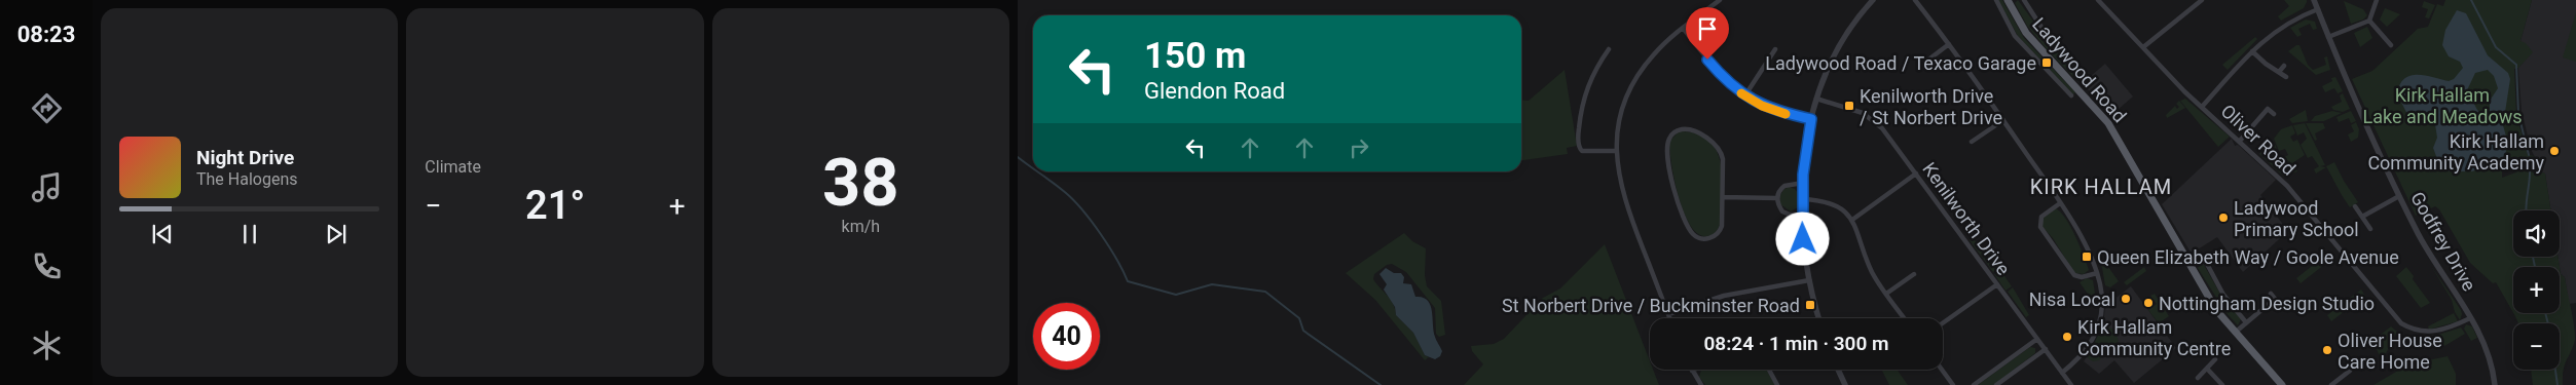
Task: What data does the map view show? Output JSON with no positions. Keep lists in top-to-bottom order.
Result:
{
  "streets": {
    "main road": ["Ladywood Road"],
    "street": ["Oliver Road", "Kenilworth Drive", "Godfrey Drive"]
  },
  "crossings": [
    ["Oliver Road", "Godfrey Drive"]
  ],
  "districts": ["KIRK HALLAM"],
  "parks": ["Kirk Hallam Lake and Meadows"],
  "places": {
    "transit": [
      "Ladywood Road / Texaco Garage",
      "Kenilworth Drive / St Norbert Drive",
      "Queen Elizabeth Way / Goole Avenue",
      "St Norbert Drive / Buckminster Road"
    ],
    "other": [
      "Kirk Hallam Community Academy",
      "Ladywood Primary School",
      "Nisa Local",
      "Nottingham Design Studio",
      "Kirk Hallam Community Centre",
      "Oliver House Care Home"
    ]
  },
  "page": {
    "tabs": "08:23",
    "tile": [
      "Climate",
      ["38", "km/h"]
    ],
    "turn": ["150 m", "Glendon Road"],
    "song": ["Night Drive", "The Halogens"],
    "heat": ["−", "21°", "+"],
    "map_buttons": ["+", "−"],
    "limit": "40",
    "trip": "08:24 · 1 min · 300 m"
  }
}
